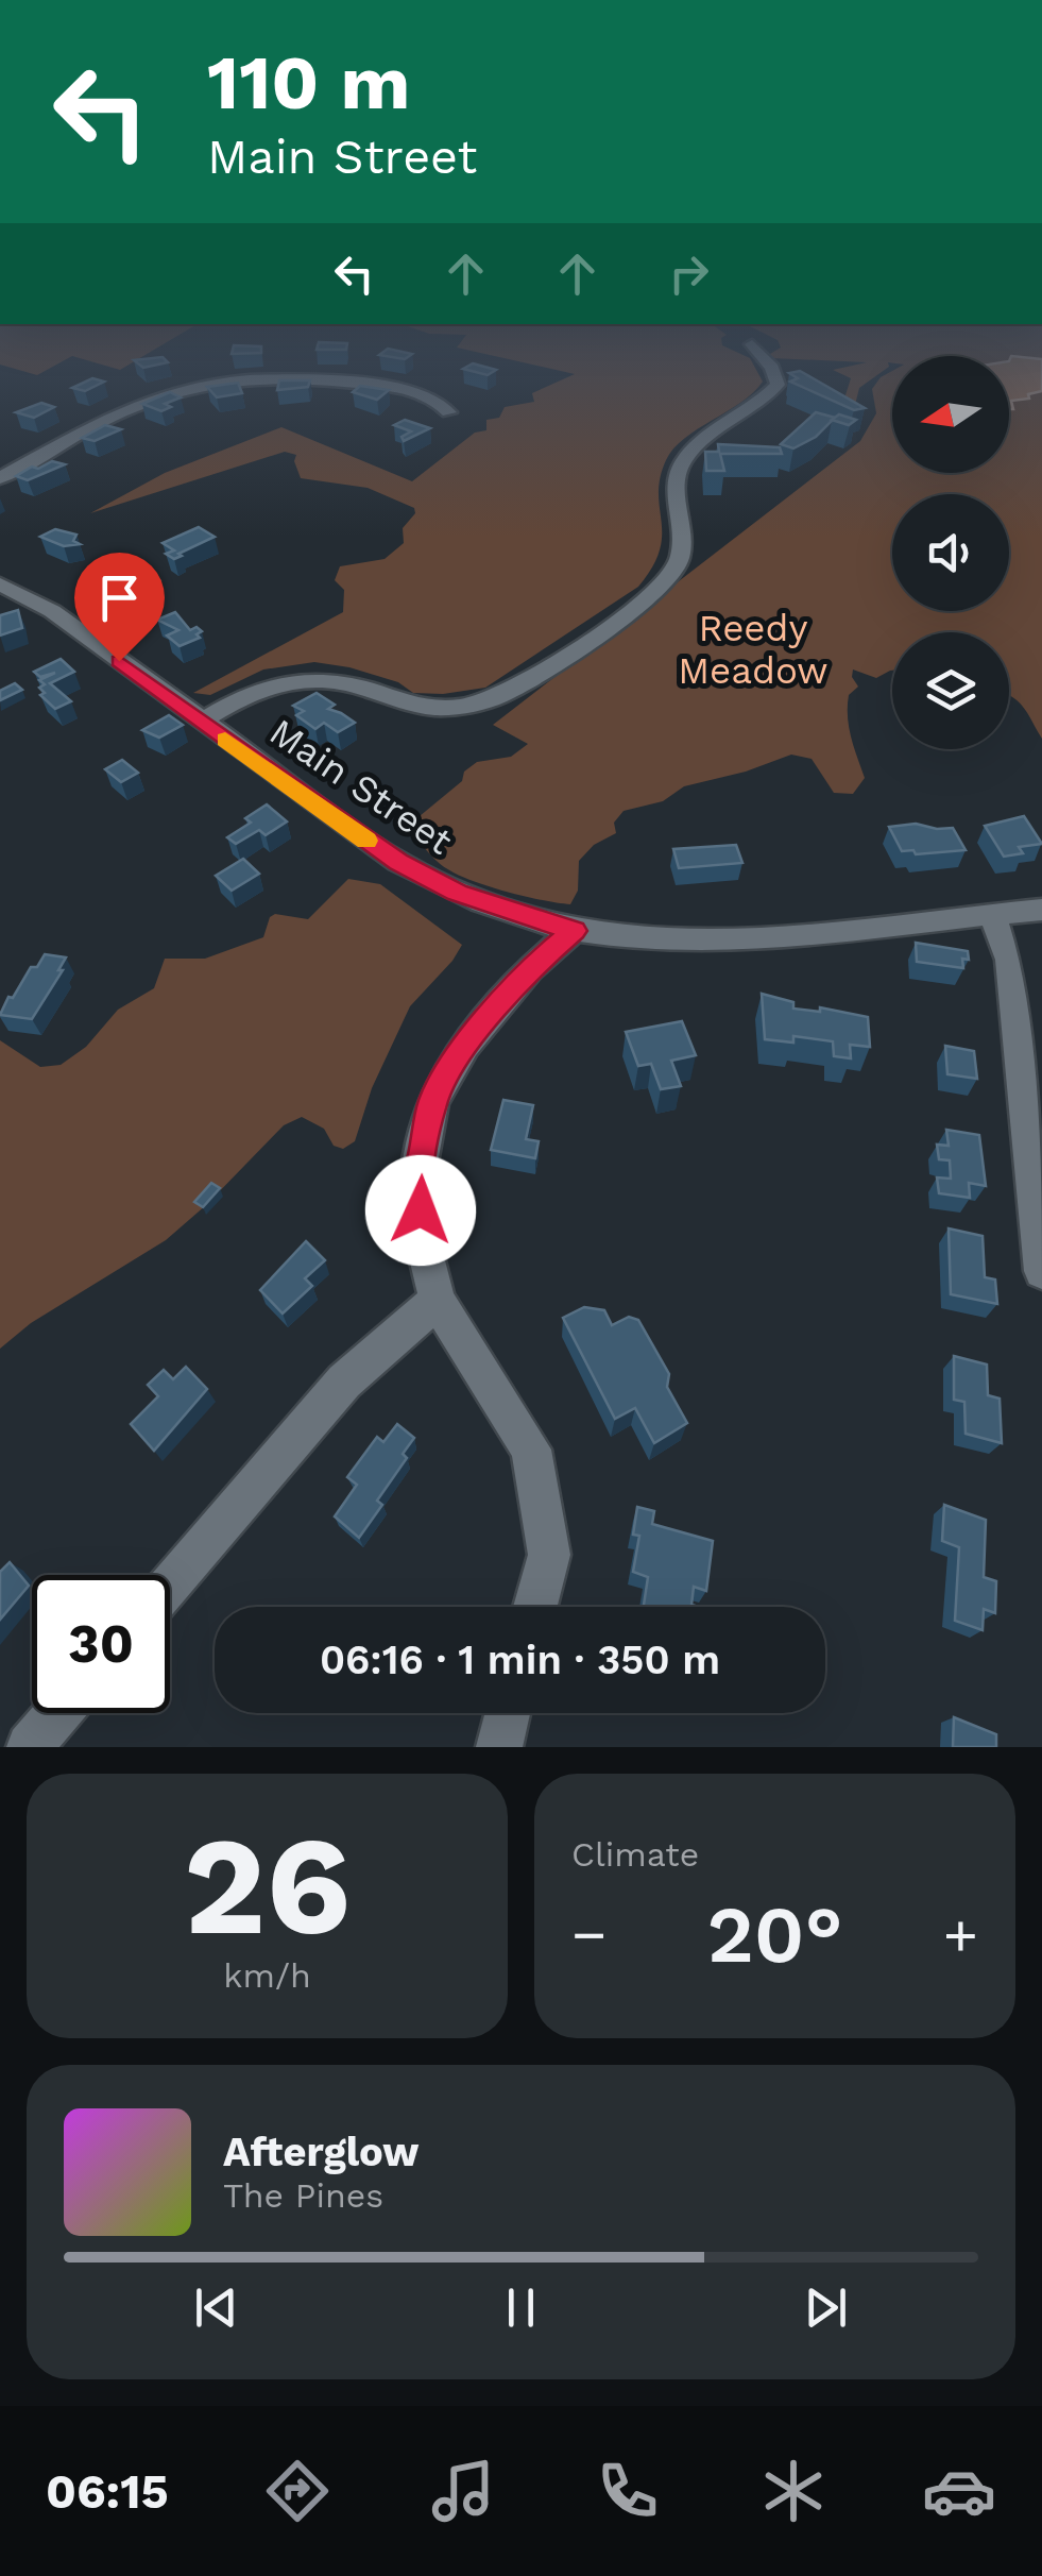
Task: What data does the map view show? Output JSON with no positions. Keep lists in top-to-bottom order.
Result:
{
  "streets": {
    "street": ["Main Street"]
  },
  "parks": ["Reedy Meadow"],
  "north": "left",
  "page": {
    "turn": ["110 m", "Main Street"],
    "limit": "30",
    "trip": "06:16 · 1 min · 350 m",
    "tile": [
      ["26", "km/h"],
      "Climate"
    ],
    "heat": ["−", "20°", "+"],
    "song": ["Afterglow", "The Pines"],
    "tabs": "06:15"
  }
}
